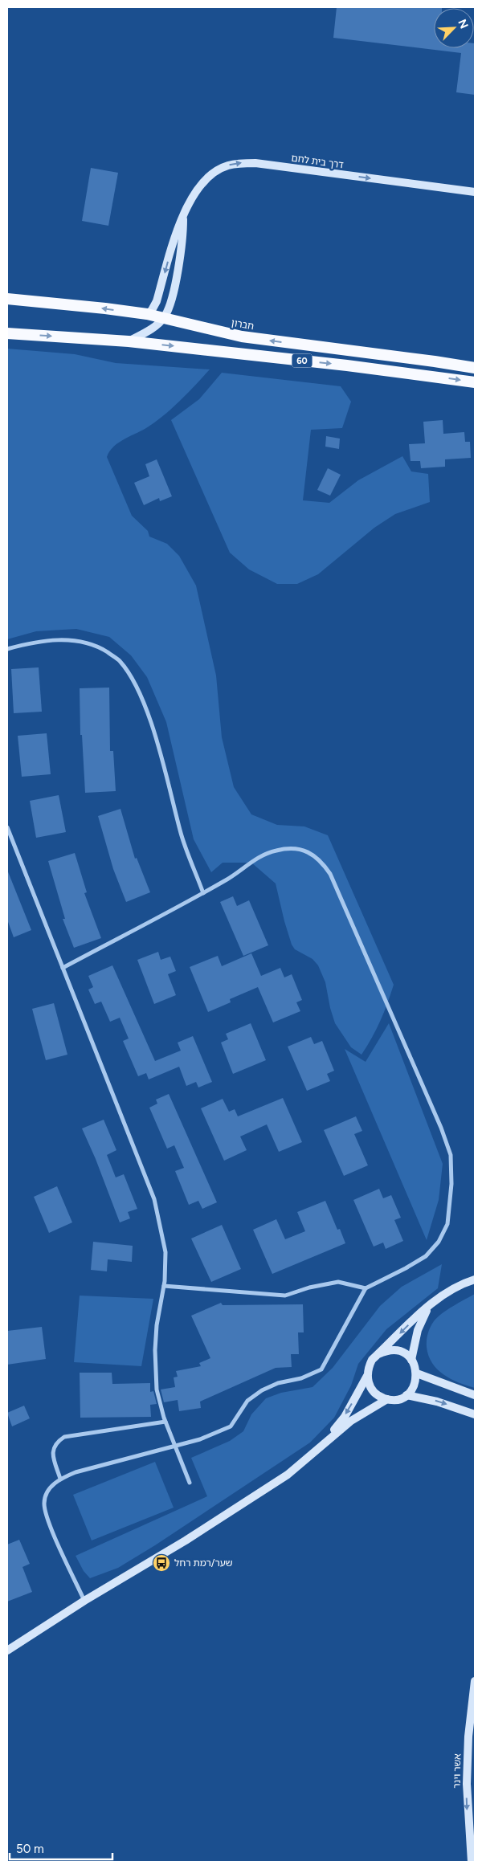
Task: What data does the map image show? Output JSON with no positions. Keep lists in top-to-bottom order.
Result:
{
  "streets": {
    "highway": ["חברון", "60"],
    "main road": ["דרך בית לחם", "אשר וינר"]
  },
  "crossings": [
    ["דרך בית לחם", "חברון"]
  ],
  "one_way": ["אשר וינר"],
  "places": {
    "bus stop": ["שער/רמת רחל"]
  },
  "scale_bar": "50 m",
  "north": "top right"
}
